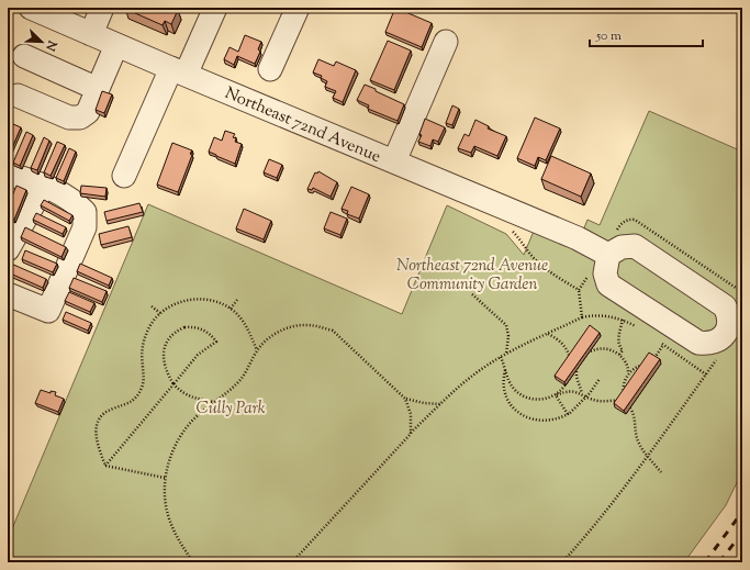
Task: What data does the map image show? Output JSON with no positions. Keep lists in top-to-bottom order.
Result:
{
  "streets": {
    "street": ["Northeast 72nd Avenue"]
  },
  "parks": ["Northeast 72nd Avenue Community Garden", "Cully Park"],
  "scale_bar": "50 m",
  "north": "bottom right"
}
